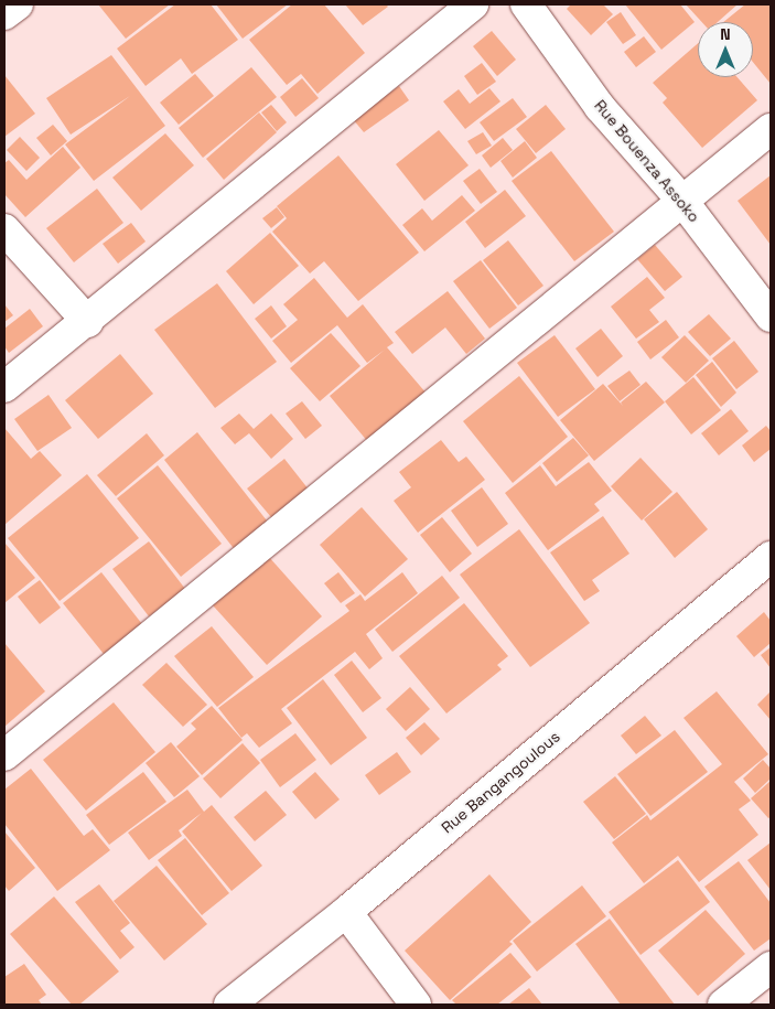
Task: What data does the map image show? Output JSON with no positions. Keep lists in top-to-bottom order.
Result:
{
  "streets": {
    "street": ["Rue Bouenza Assoko", "Rue Bangangoulous"]
  },
  "north": "top"
}
